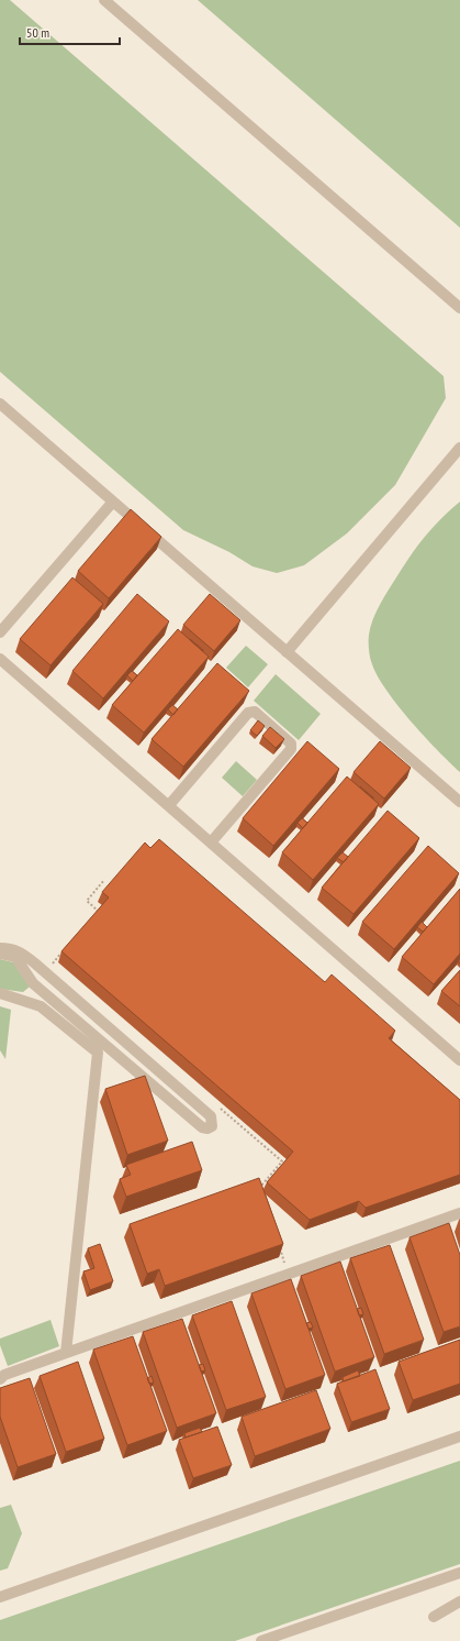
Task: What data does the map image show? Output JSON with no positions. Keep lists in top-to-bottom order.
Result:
{
  "scale_bar": "50 m"
}
